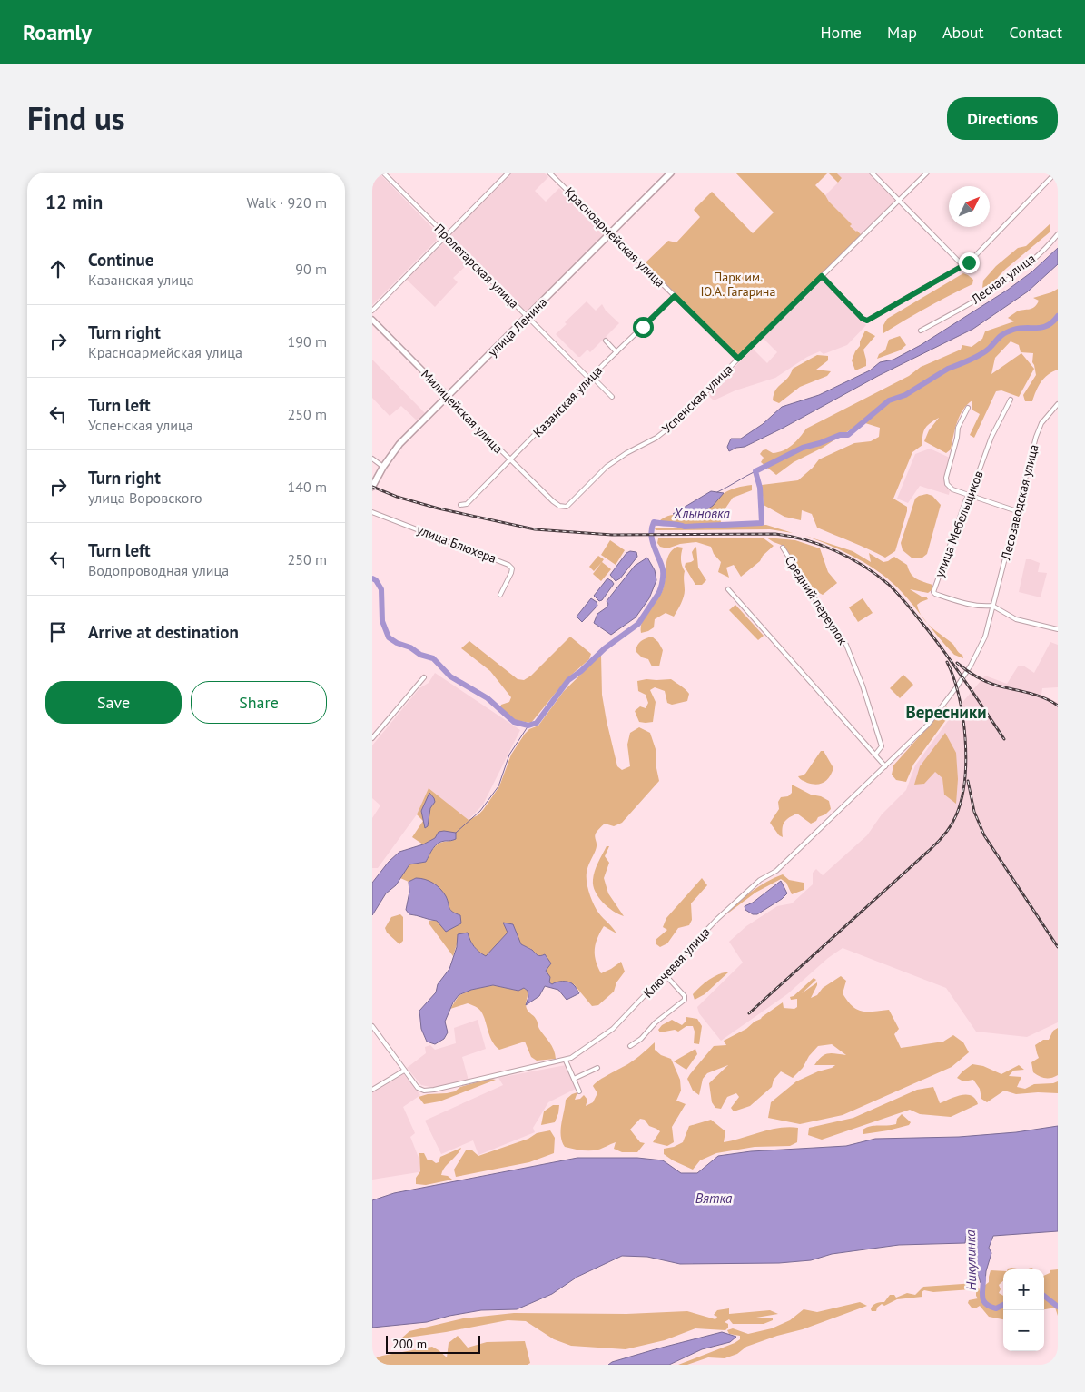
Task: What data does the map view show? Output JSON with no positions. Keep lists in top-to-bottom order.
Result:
{
  "streets": {
    "main road": ["улица Ленина"],
    "street": [
      "Красноармейская улица",
      "Пролетарская улица",
      "Лесная улица",
      "Успенская улица",
      "Казанская улица",
      "Милицейская улица",
      "Лесозаводская улица",
      "улица Мебельщиков",
      "улица Блюхера",
      "Средний переулок",
      "Ключевая улица"
    ]
  },
  "crossings": [
    ["Красноармейская улица", "улица Ленина"],
    ["Красноармейская улица", "Успенская улица"],
    ["Красноармейская улица", "Казанская улица"],
    ["Пролетарская улица", "улица Ленина"],
    ["Пролетарская улица", "Казанская улица"],
    ["улица Ленина", "Милицейская улица"],
    ["Успенская улица", "Милицейская улица"],
    ["Казанская улица", "Милицейская улица"],
    ["Лесозаводская улица", "улица Мебельщиков"],
    ["Лесозаводская улица", "Ключевая улица"]
  ],
  "districts": ["Вересники"],
  "water": ["Хлыновка", "Вятка", "Никулинка"],
  "parks": ["Парк им. Ю.А. Гагарина"],
  "scale_bar": "200 m",
  "north": "top right",
  "page": {
    "header": "Roamly",
    "nav": [
      "Home",
      "Map",
      "About",
      "Contact"
    ],
    "title": "Find us",
    "buttons": [
      "Directions",
      ["Save", "Share"]
    ],
    "heading": ["12 min", "Walk · 920 m"],
    "list": [
      ["Continue", "Казанская улица", "90 m"],
      ["Turn right", "Красноармейская улица", "190 m"],
      ["Turn left", "Успенская улица", "250 m"],
      ["Turn right", "улица Воровского", "140 m"],
      ["Turn left", "Водопроводная улица", "250 m"],
      "Arrive at destination"
    ],
    "map_buttons": ["+", "−"],
    "scale": "200 m"
  }
}
